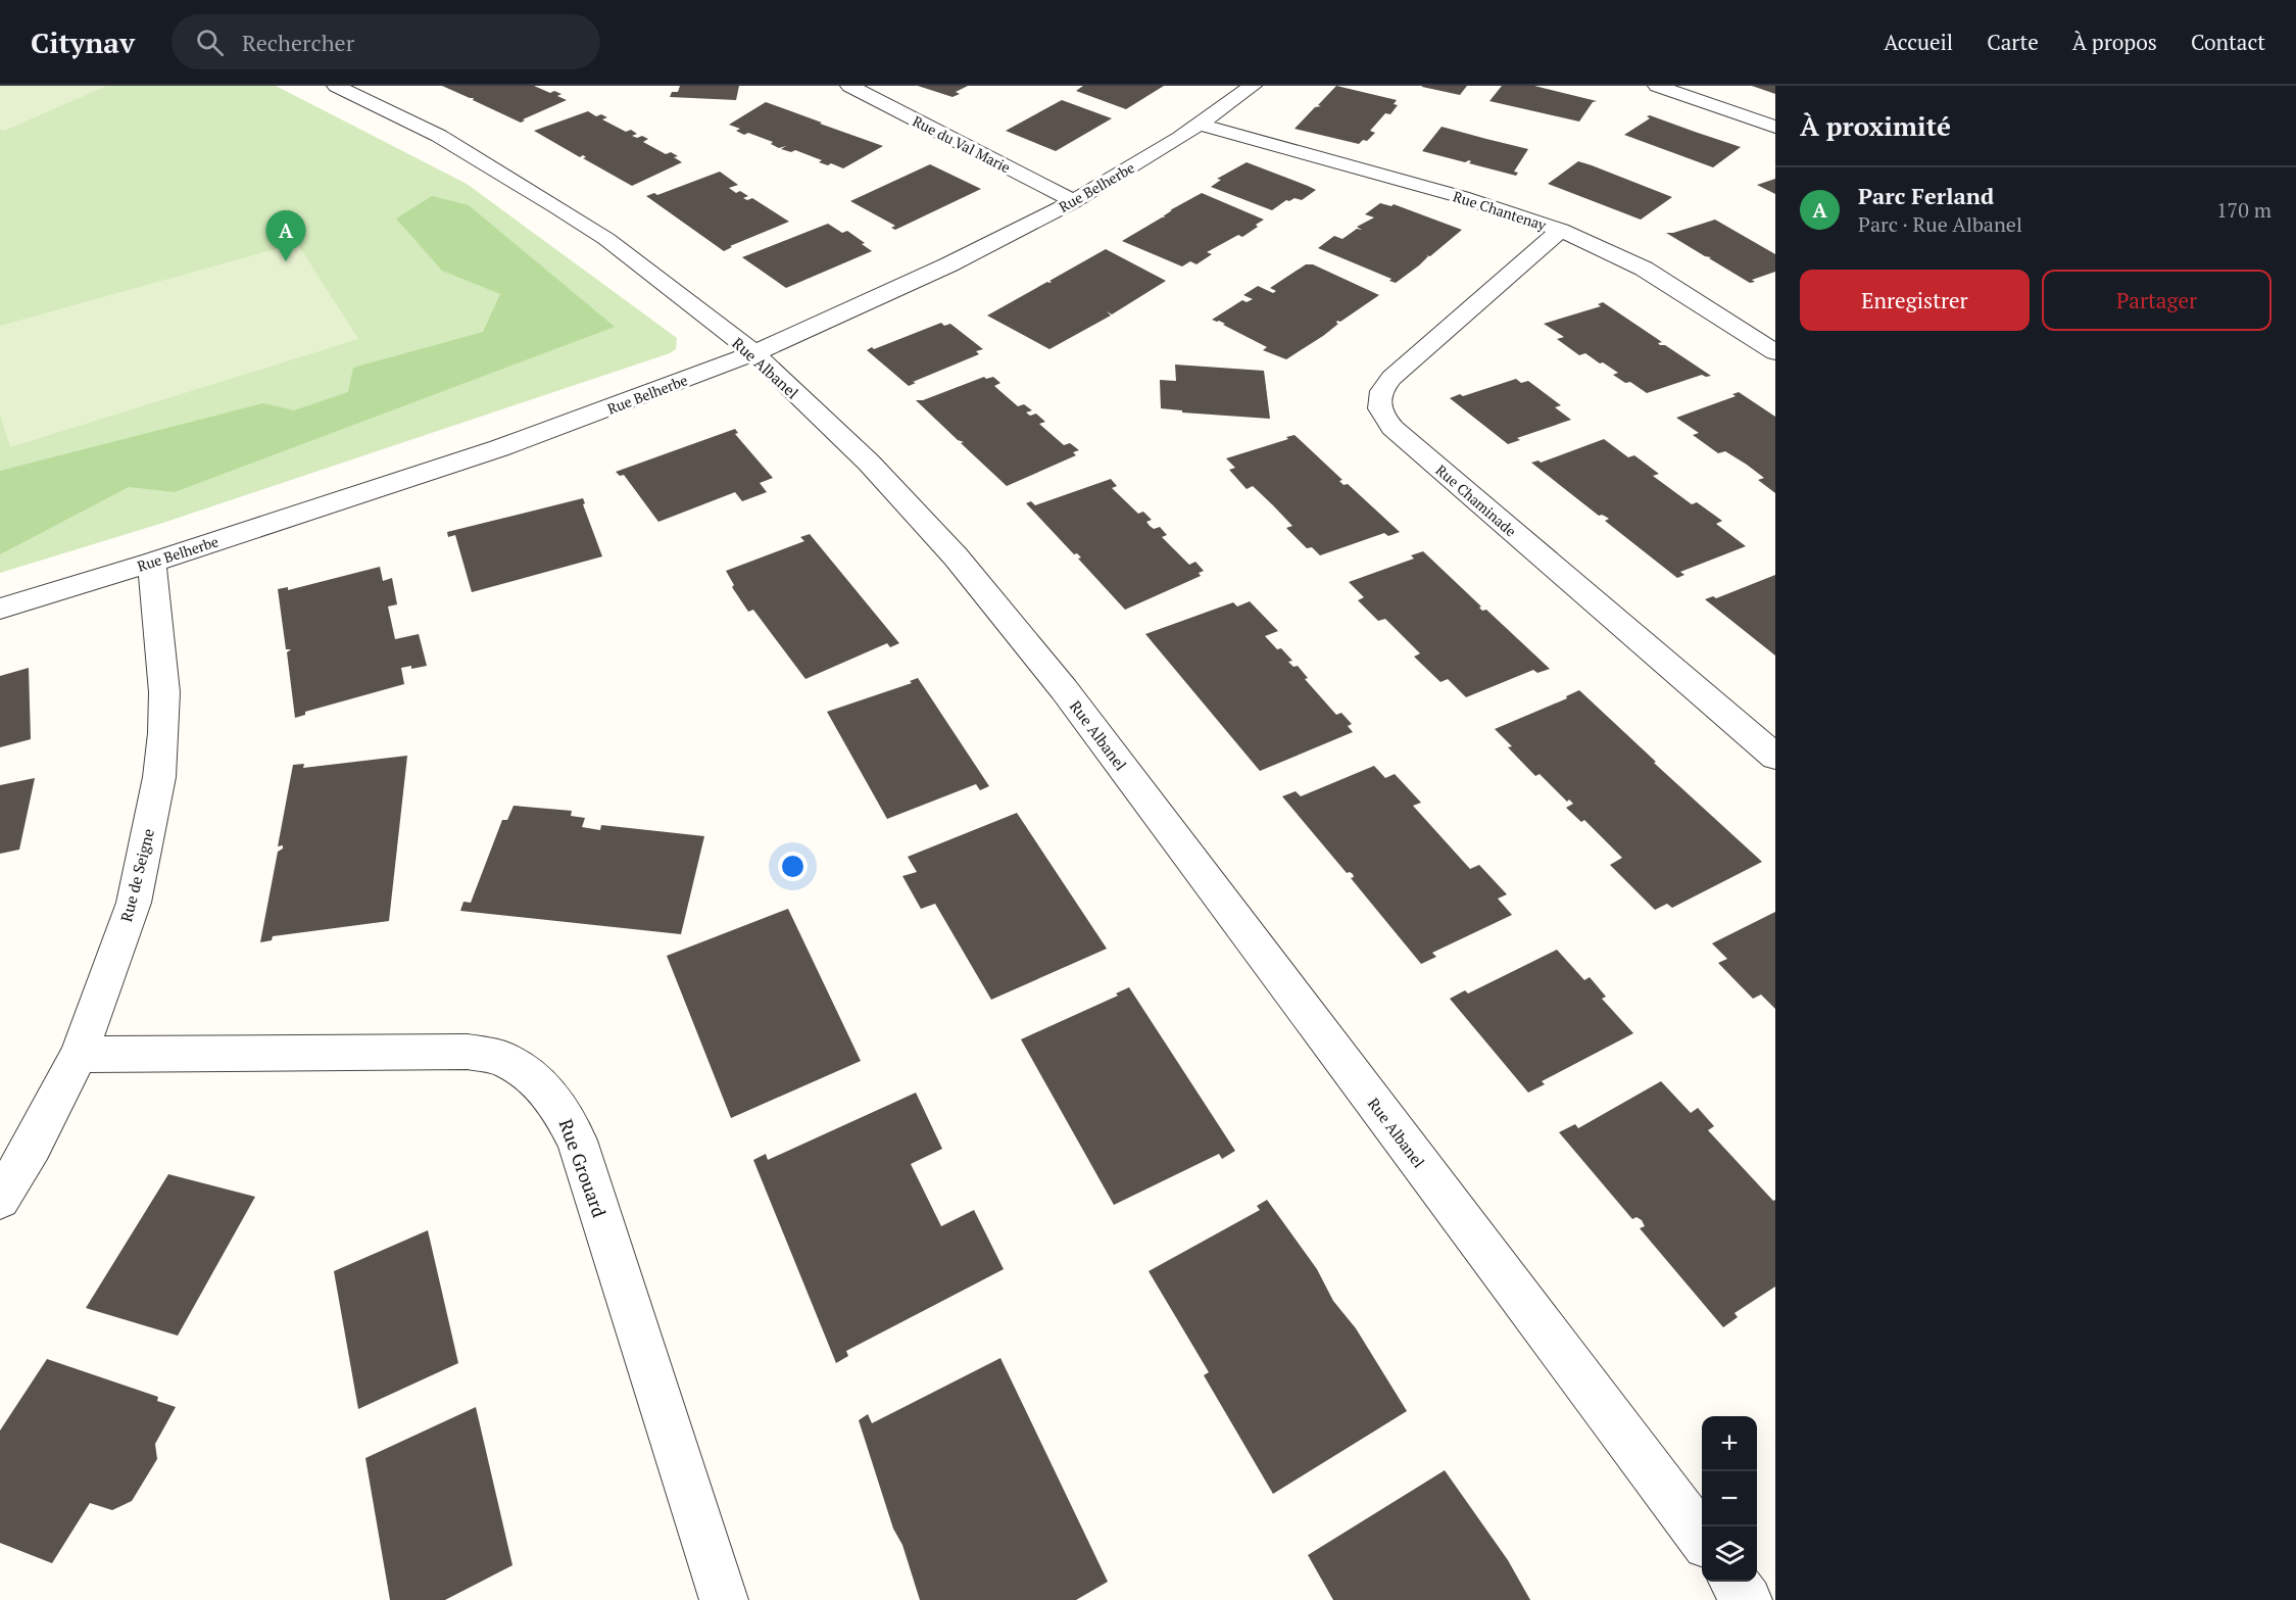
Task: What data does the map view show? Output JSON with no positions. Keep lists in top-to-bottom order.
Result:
{
  "streets": {
    "street": [
      "Rue du Val Marie",
      "Rue Belherbe",
      "Rue Chantenay",
      "Rue Albanel",
      "Rue Chaminade",
      "Rue de Seigne",
      "Rue Grouard"
    ]
  },
  "crossings": [
    ["Rue du Val Marie", "Rue Belherbe"],
    ["Rue Belherbe", "Rue Chantenay"],
    ["Rue Belherbe", "Rue Albanel"],
    ["Rue Belherbe", "Rue de Seigne"],
    ["Rue Chantenay", "Rue Chaminade"],
    ["Rue de Seigne", "Rue Grouard"]
  ],
  "page": {
    "header": "Citynav",
    "search": "Rechercher",
    "nav": [
      "Accueil",
      "Carte",
      "À propos",
      "Contact"
    ],
    "heading": "À proximité",
    "list": [
      {
        "mark": "A",
        "name": "Parc Ferland",
        "note": "Parc · Rue Albanel",
        "value": "170 m"
      }
    ],
    "pins": "A",
    "buttons": ["Enregistrer", "Partager"],
    "map_buttons": ["+", "−"]
  }
}
